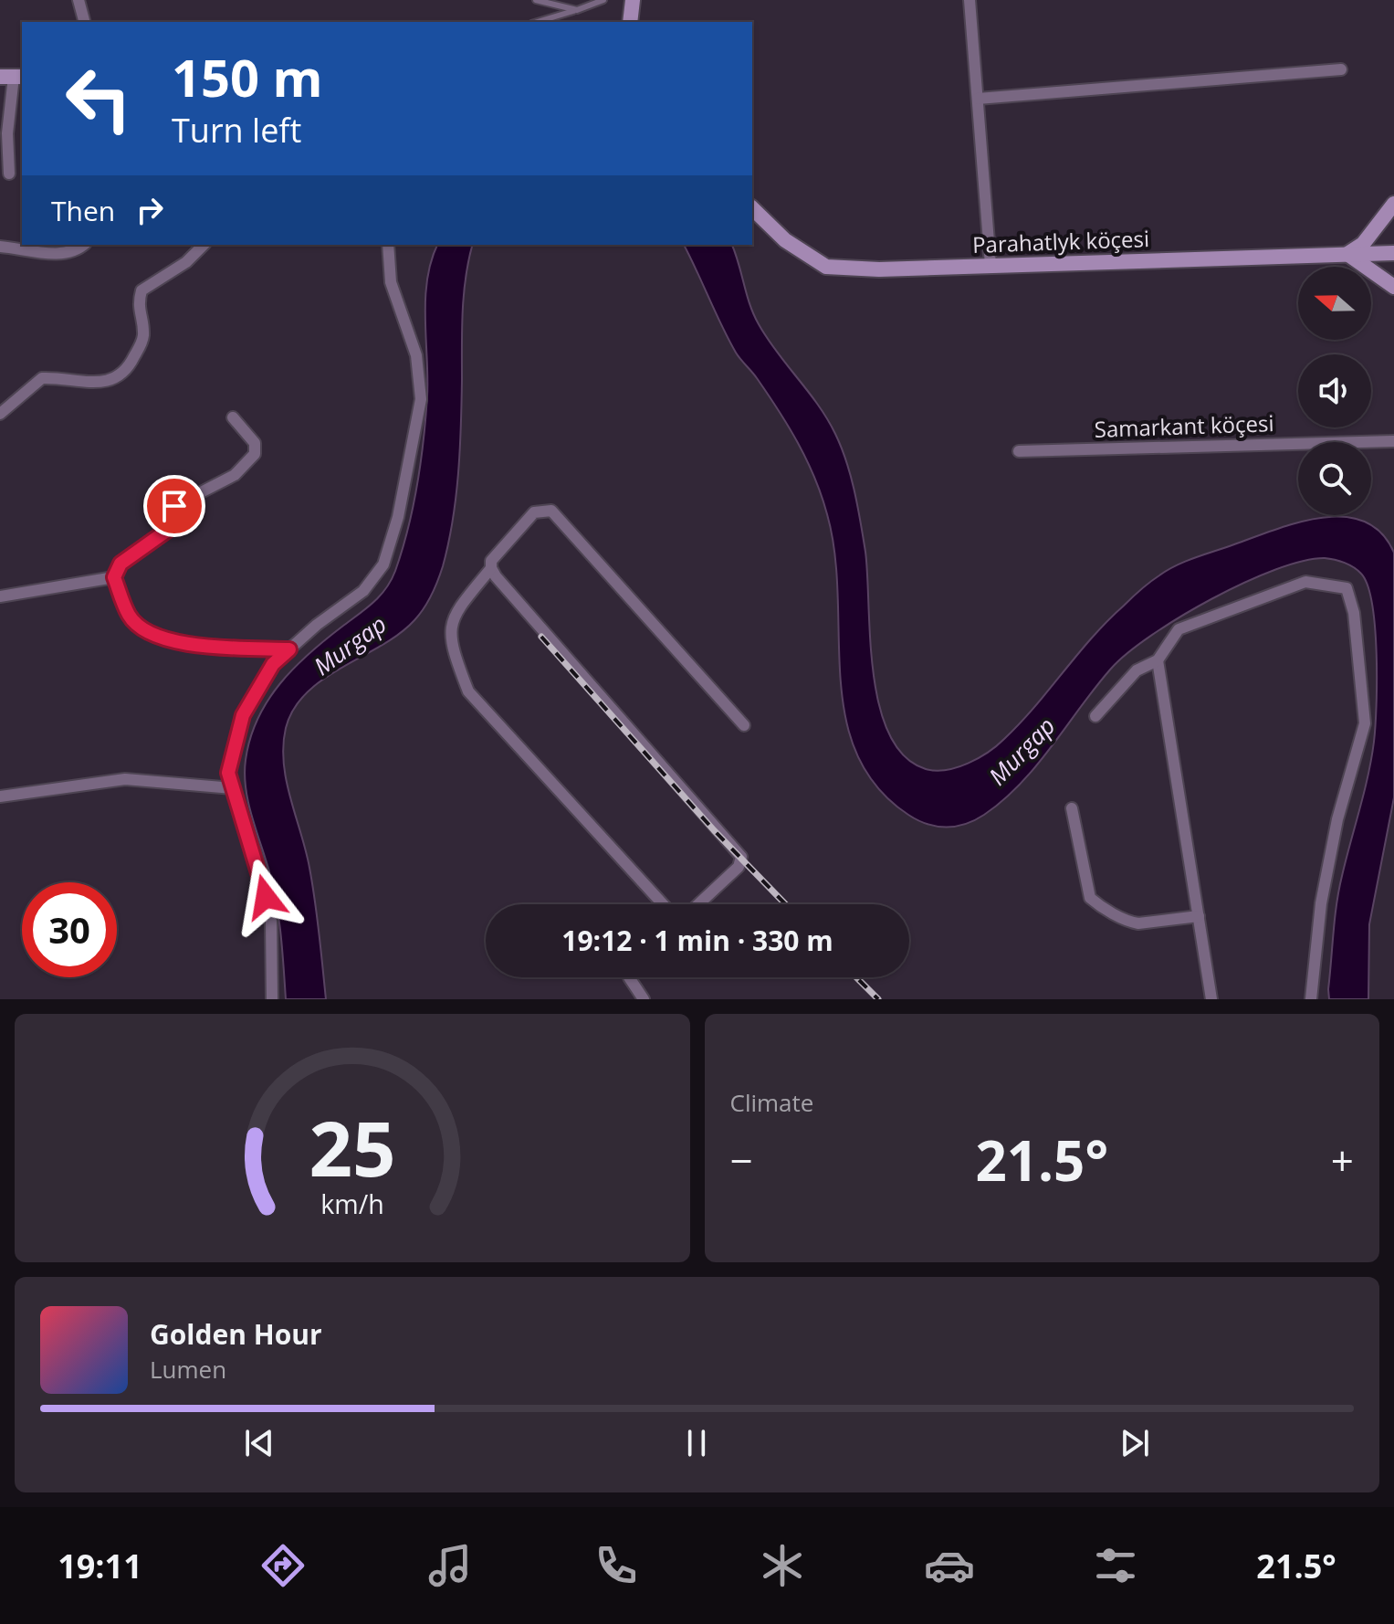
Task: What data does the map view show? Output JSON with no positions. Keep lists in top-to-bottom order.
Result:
{
  "streets": {
    "main road": ["Parahatlyk köçesi"],
    "street": ["Samarkant köçesi"]
  },
  "water": ["Murgap"],
  "north": "left",
  "page": {
    "turn": ["150 m", "Turn left"],
    "then": "Then",
    "limit": "30",
    "trip": "19:12 · 1 min · 330 m",
    "tile": "Climate",
    "heat": ["−", "21.5°", "+"],
    "song": ["Golden Hour", "Lumen"],
    "tabs": ["19:11", "21.5°"],
    "gauge": ["25", "km/h"]
  }
}
